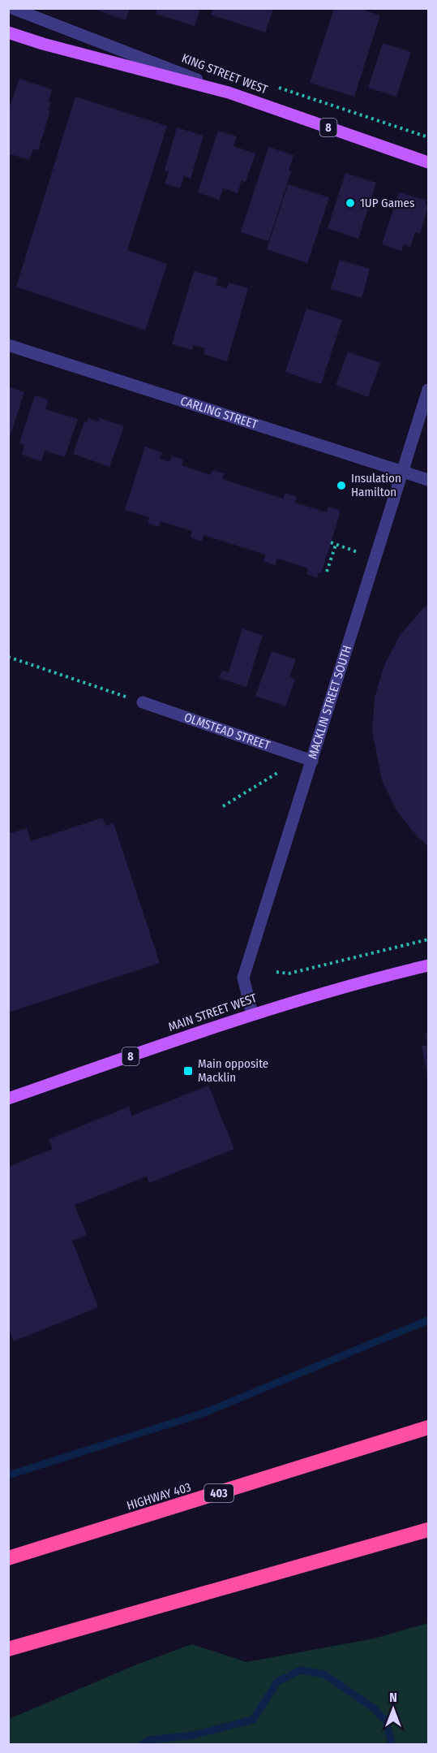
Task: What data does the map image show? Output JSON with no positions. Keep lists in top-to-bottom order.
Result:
{
  "streets": {
    "highway": ["403", "HIGHWAY 403"],
    "main road": ["KING STREET WEST", "8", "MAIN STREET WEST"],
    "street": ["CARLING STREET", "MACKLIN STREET SOUTH", "OLMSTEAD STREET"]
  },
  "crossings": [
    ["CARLING STREET", "MACKLIN STREET SOUTH"],
    ["MACKLIN STREET SOUTH", "OLMSTEAD STREET"],
    ["MACKLIN STREET SOUTH", "MAIN STREET WEST"]
  ],
  "places": {
    "other": ["1UP Games", "Insulation Hamilton"],
    "transit": ["Main opposite Macklin"]
  },
  "north": "top"
}
